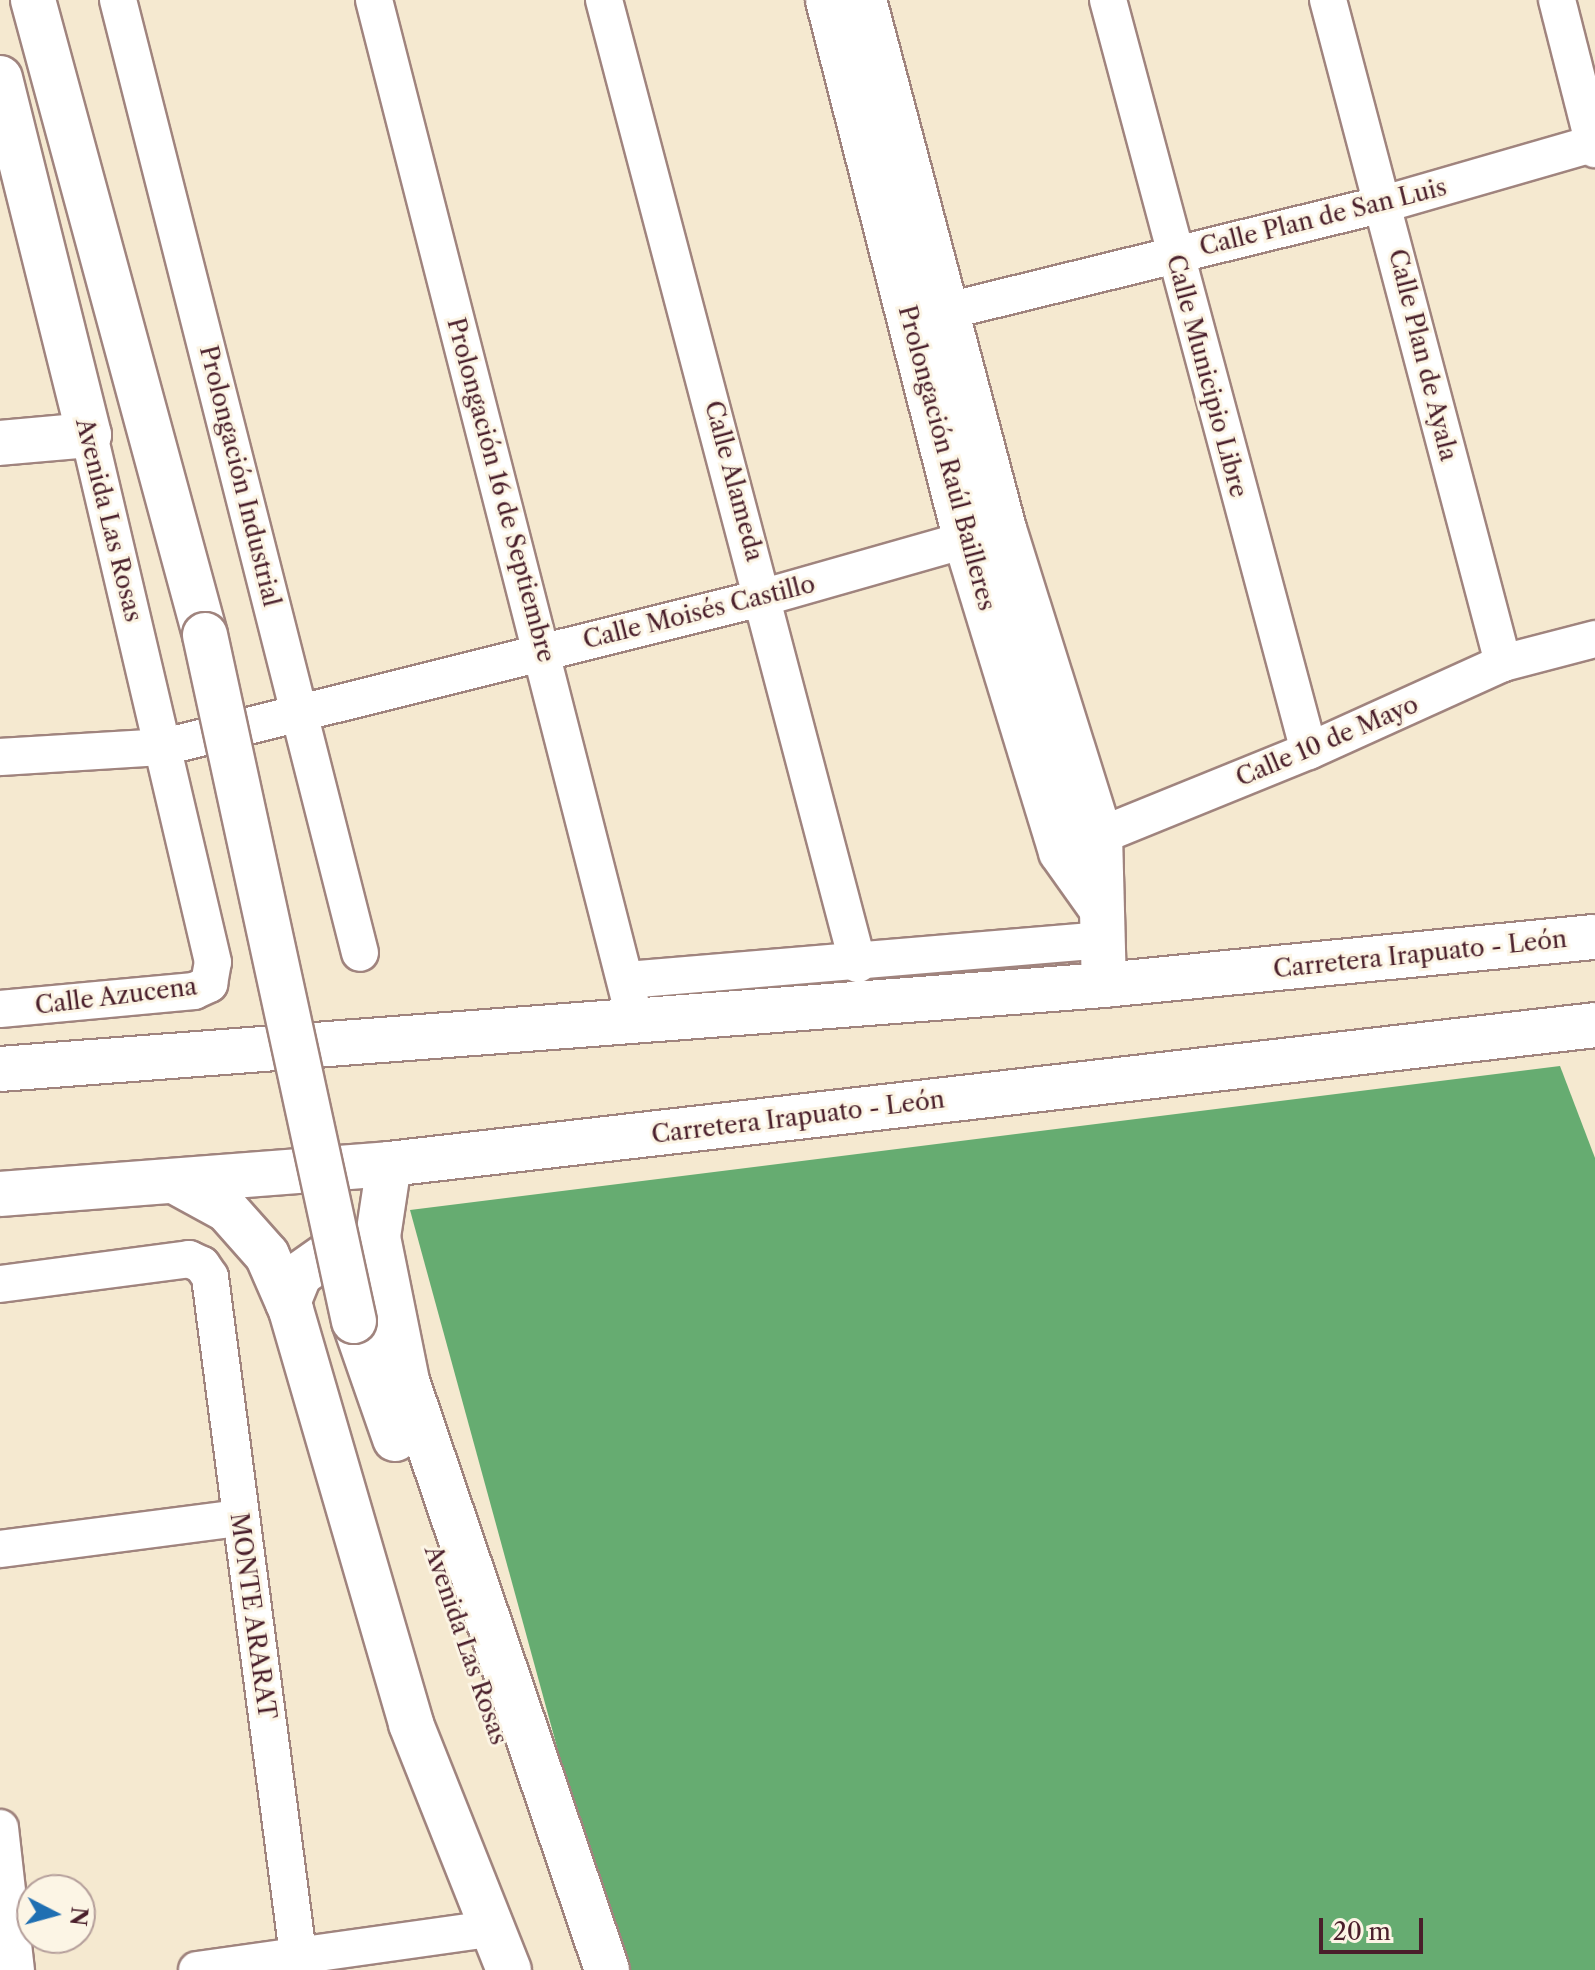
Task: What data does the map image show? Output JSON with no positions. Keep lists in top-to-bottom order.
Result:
{
  "streets": {
    "main road": ["Prolongación Raúl Bailleres", "Avenida Las Rosas", "Carretera Irapuato - León"],
    "street": [
      "Calle Plan de San Luis",
      "Calle Plan de Ayala",
      "Calle Municipio Libre",
      "Prolongación Industrial",
      "Calle Alameda",
      "Prolongación 16 de Septiembre",
      "Calle Moisés Castillo",
      "Calle 10 de Mayo",
      "Calle Azucena",
      "MONTE ARARAT"
    ]
  },
  "crossings": [
    ["Calle Plan de San Luis", "Calle Plan de Ayala"],
    ["Calle Plan de San Luis", "Calle Municipio Libre"],
    ["Calle Plan de San Luis", "Prolongación Raúl Bailleres"],
    ["Calle Plan de Ayala", "Calle 10 de Mayo"],
    ["Calle Municipio Libre", "Calle 10 de Mayo"],
    ["Prolongación Raúl Bailleres", "Calle Moisés Castillo"],
    ["Prolongación Raúl Bailleres", "Calle 10 de Mayo"],
    ["Prolongación Industrial", "Calle Moisés Castillo"],
    ["Calle Alameda", "Calle Moisés Castillo"],
    ["Prolongación 16 de Septiembre", "Calle Moisés Castillo"],
    ["Prolongación 16 de Septiembre", "Carretera Irapuato - León"],
    ["Avenida Las Rosas", "Calle Moisés Castillo"],
    ["Avenida Las Rosas", "Calle Azucena"]
  ],
  "scale_bar": "20 m",
  "north": "right"
}
